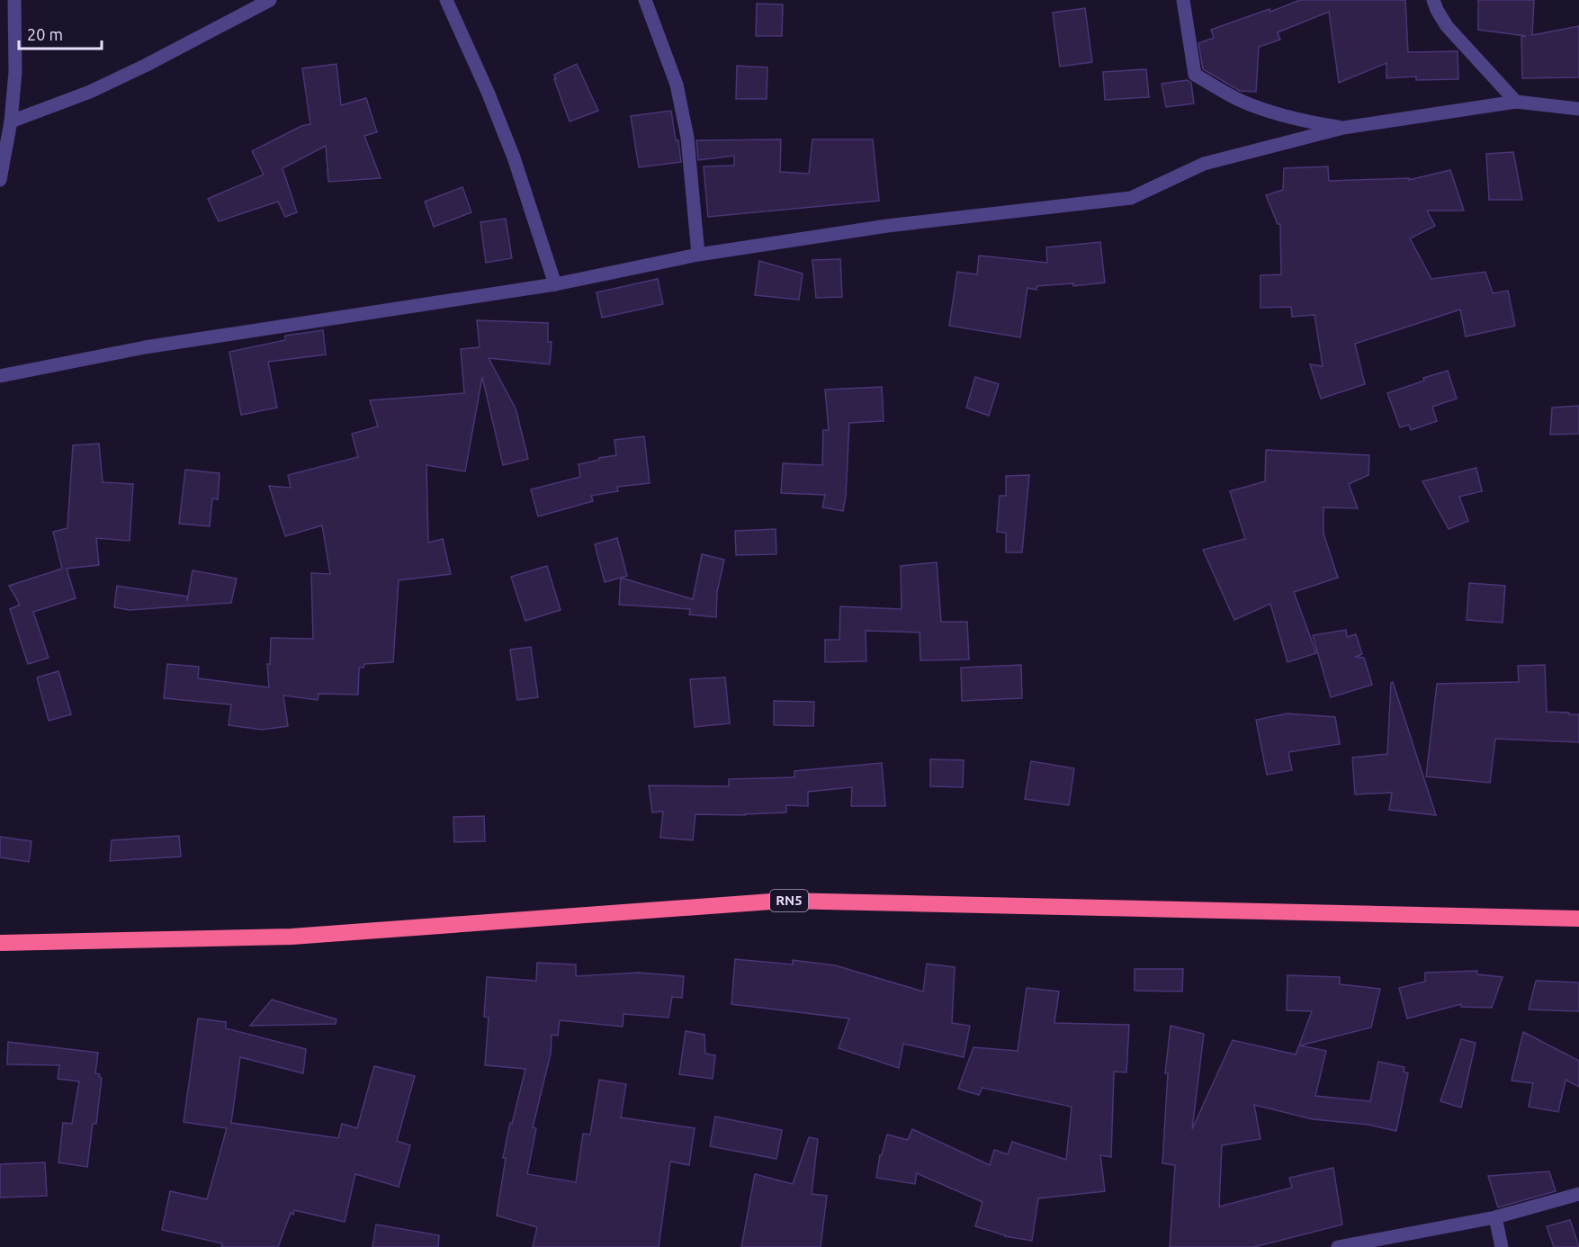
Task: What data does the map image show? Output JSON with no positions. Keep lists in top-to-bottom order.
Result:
{
  "streets": {
    "highway": ["RN5"]
  },
  "scale_bar": "20 m"
}
